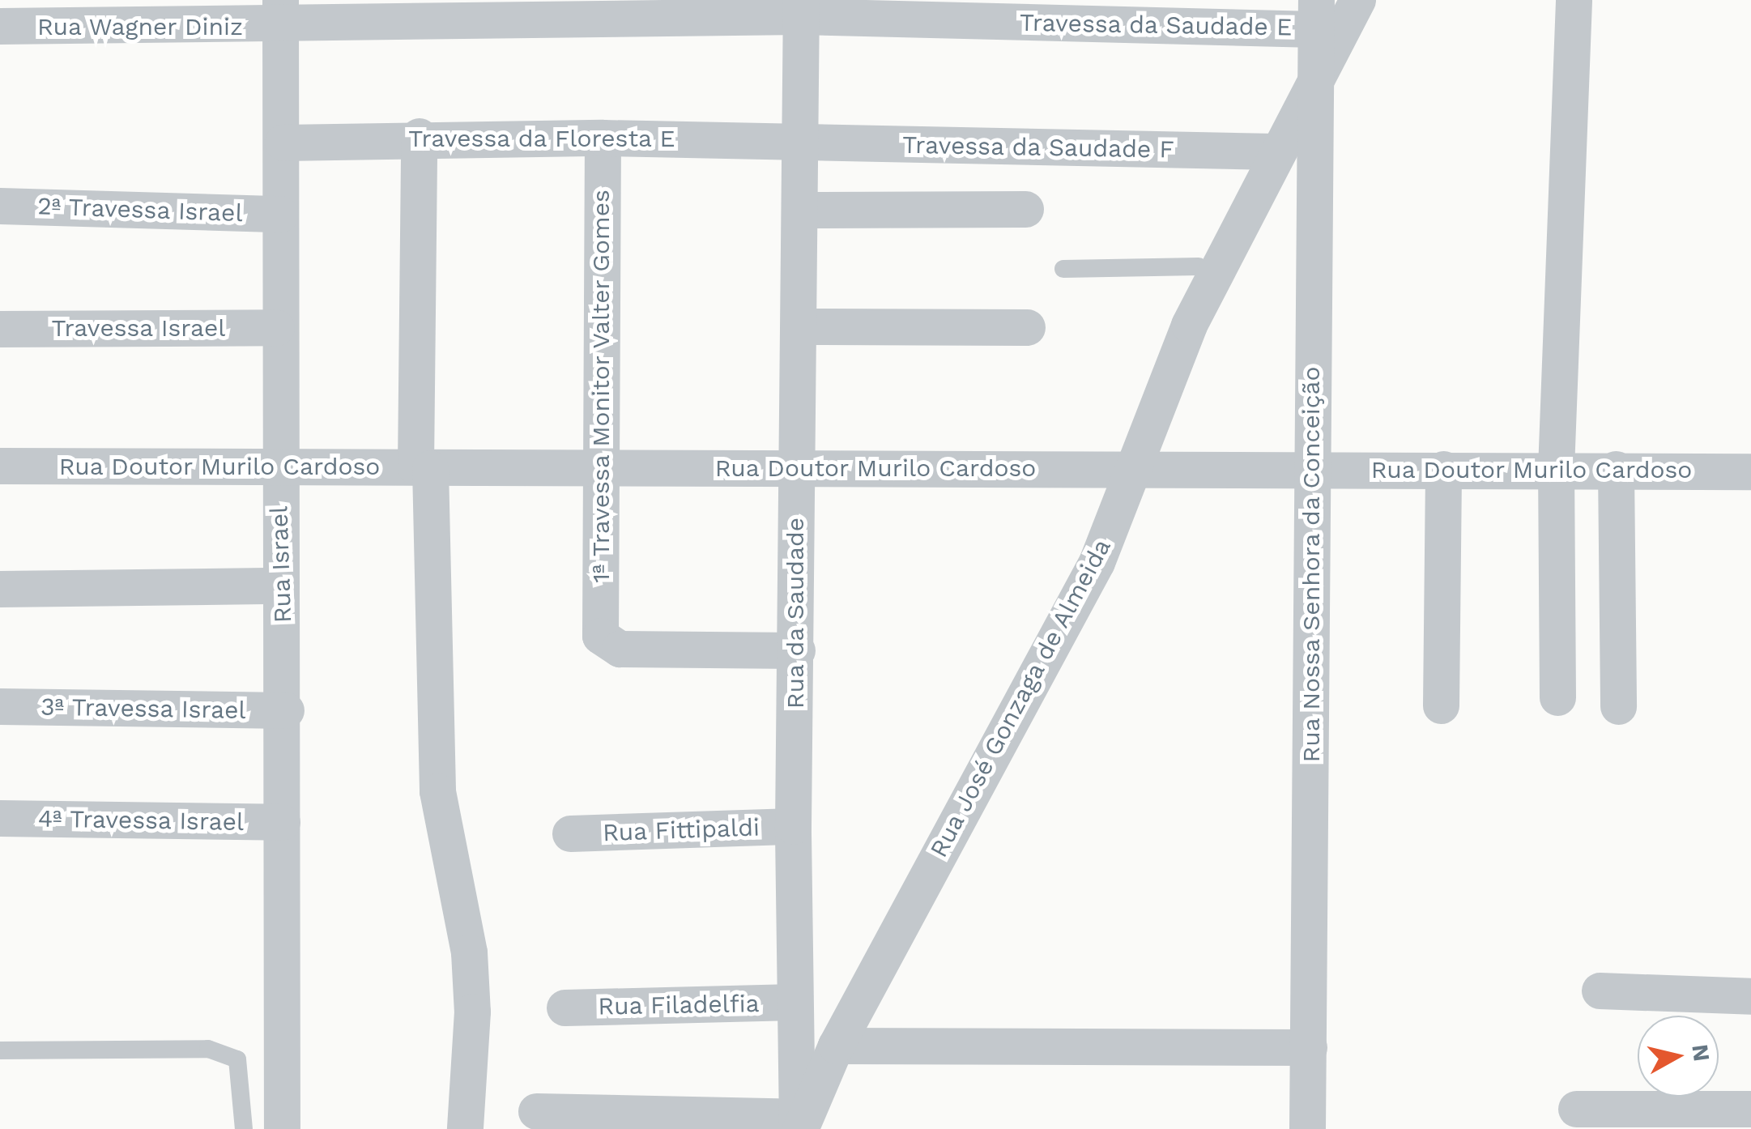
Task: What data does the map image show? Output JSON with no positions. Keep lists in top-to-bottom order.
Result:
{
  "streets": {
    "street": [
      "Travessa da Saudade E",
      "Rua Wagner Diniz",
      "Travessa da Floresta E",
      "Travessa da Saudade F",
      "2ª Travessa Israel",
      "Travessa Israel",
      "1ª Travessa Monitor Valter Gomes",
      "Rua Doutor Murilo Cardoso",
      "Rua Israel",
      "Rua Nossa Senhora da Conceição",
      "Rua da Saudade",
      "Rua José Gonzaga de Almeida",
      "3ª Travessa Israel",
      "4ª Travessa Israel",
      "Rua Fittipaldi",
      "Rua Filadelfia"
    ]
  },
  "crossings": [
    ["Travessa da Saudade E", "Rua Wagner Diniz"],
    ["Travessa da Saudade E", "Rua Israel"],
    ["Travessa da Saudade E", "Rua Nossa Senhora da Conceição"],
    ["Travessa da Saudade E", "Rua da Saudade"],
    ["Rua Wagner Diniz", "Rua Israel"],
    ["Travessa da Floresta E", "Travessa da Saudade F"],
    ["Travessa da Floresta E", "1ª Travessa Monitor Valter Gomes"],
    ["Travessa da Floresta E", "Rua Israel"],
    ["Travessa da Floresta E", "Rua da Saudade"],
    ["Travessa da Saudade F", "Rua da Saudade"],
    ["Travessa da Saudade F", "Rua José Gonzaga de Almeida"],
    ["2ª Travessa Israel", "Rua Israel"],
    ["Travessa Israel", "Rua Israel"],
    ["1ª Travessa Monitor Valter Gomes", "Rua Doutor Murilo Cardoso"],
    ["1ª Travessa Monitor Valter Gomes", "Rua da Saudade"],
    ["Rua Doutor Murilo Cardoso", "Rua Israel"],
    ["Rua Doutor Murilo Cardoso", "Rua Nossa Senhora da Conceição"],
    ["Rua Doutor Murilo Cardoso", "Rua da Saudade"],
    ["Rua Doutor Murilo Cardoso", "Rua José Gonzaga de Almeida"],
    ["Rua Israel", "3ª Travessa Israel"],
    ["Rua Israel", "4ª Travessa Israel"],
    ["Rua Nossa Senhora da Conceição", "Rua José Gonzaga de Almeida"],
    ["Rua da Saudade", "Rua José Gonzaga de Almeida"],
    ["Rua da Saudade", "Rua Fittipaldi"],
    ["Rua da Saudade", "Rua Filadelfia"]
  ],
  "north": "right"
}
